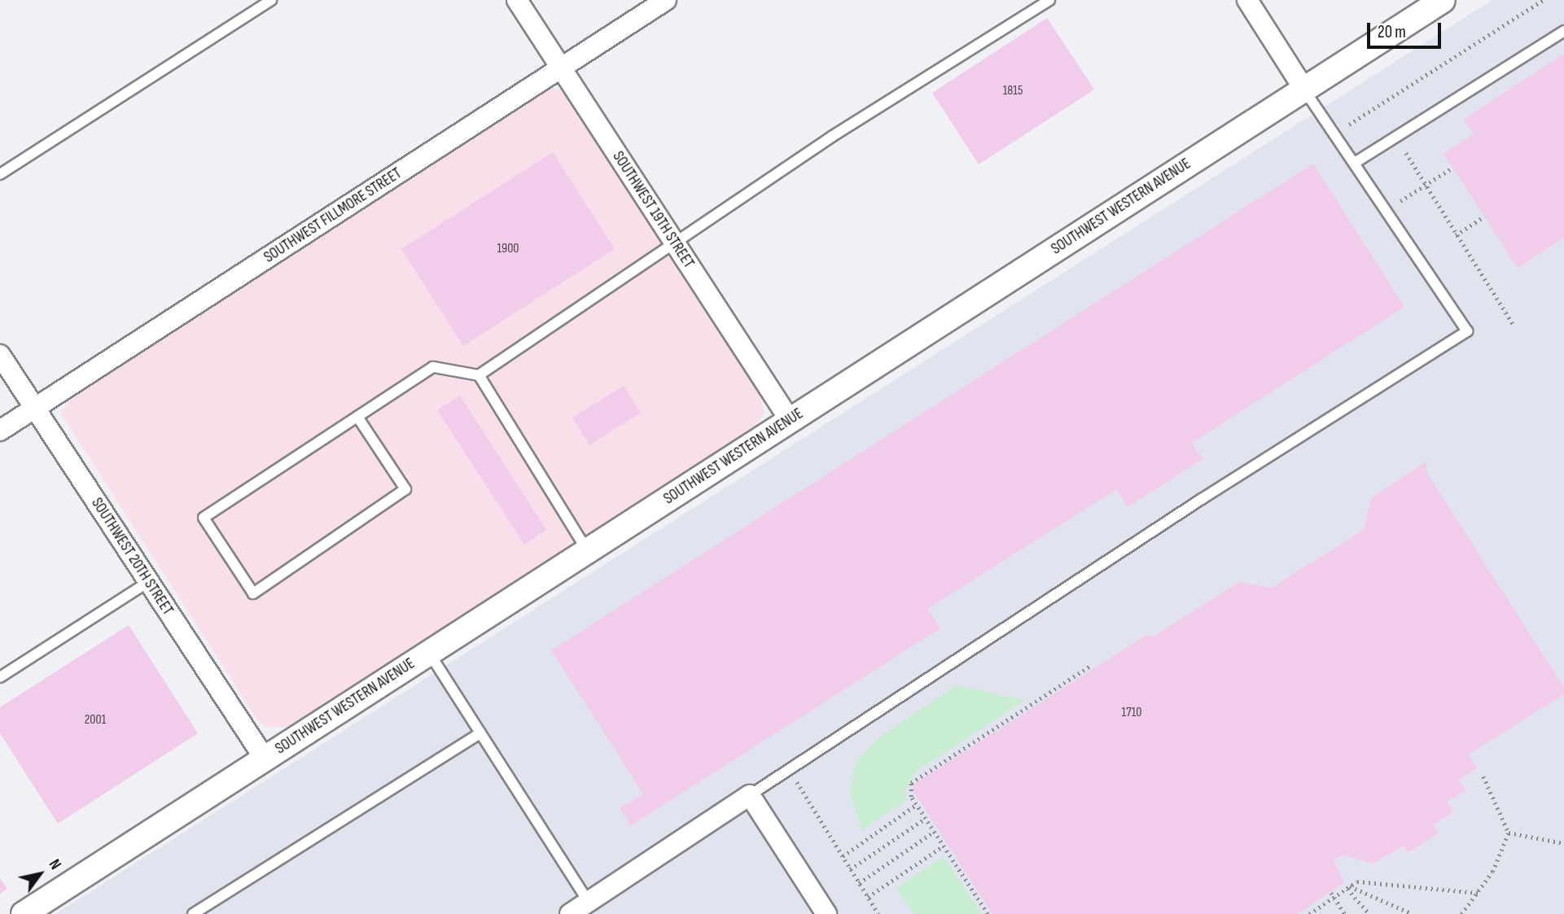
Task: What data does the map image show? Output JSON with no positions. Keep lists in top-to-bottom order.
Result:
{
  "streets": {
    "street": [
      "SOUTHWEST WESTERN AVENUE",
      "SOUTHWEST 19TH STREET",
      "SOUTHWEST FILLMORE STREET",
      "SOUTHWEST 20TH STREET"
    ]
  },
  "crossings": [
    ["SOUTHWEST WESTERN AVENUE", "SOUTHWEST 19TH STREET"],
    ["SOUTHWEST WESTERN AVENUE", "SOUTHWEST 20TH STREET"],
    ["SOUTHWEST 19TH STREET", "SOUTHWEST FILLMORE STREET"],
    ["SOUTHWEST FILLMORE STREET", "SOUTHWEST 20TH STREET"]
  ],
  "house_numbers": [
    "1815",
    "1900",
    "1710",
    "2001"
  ],
  "scale_bar": "20 m",
  "north": "top right"
}
